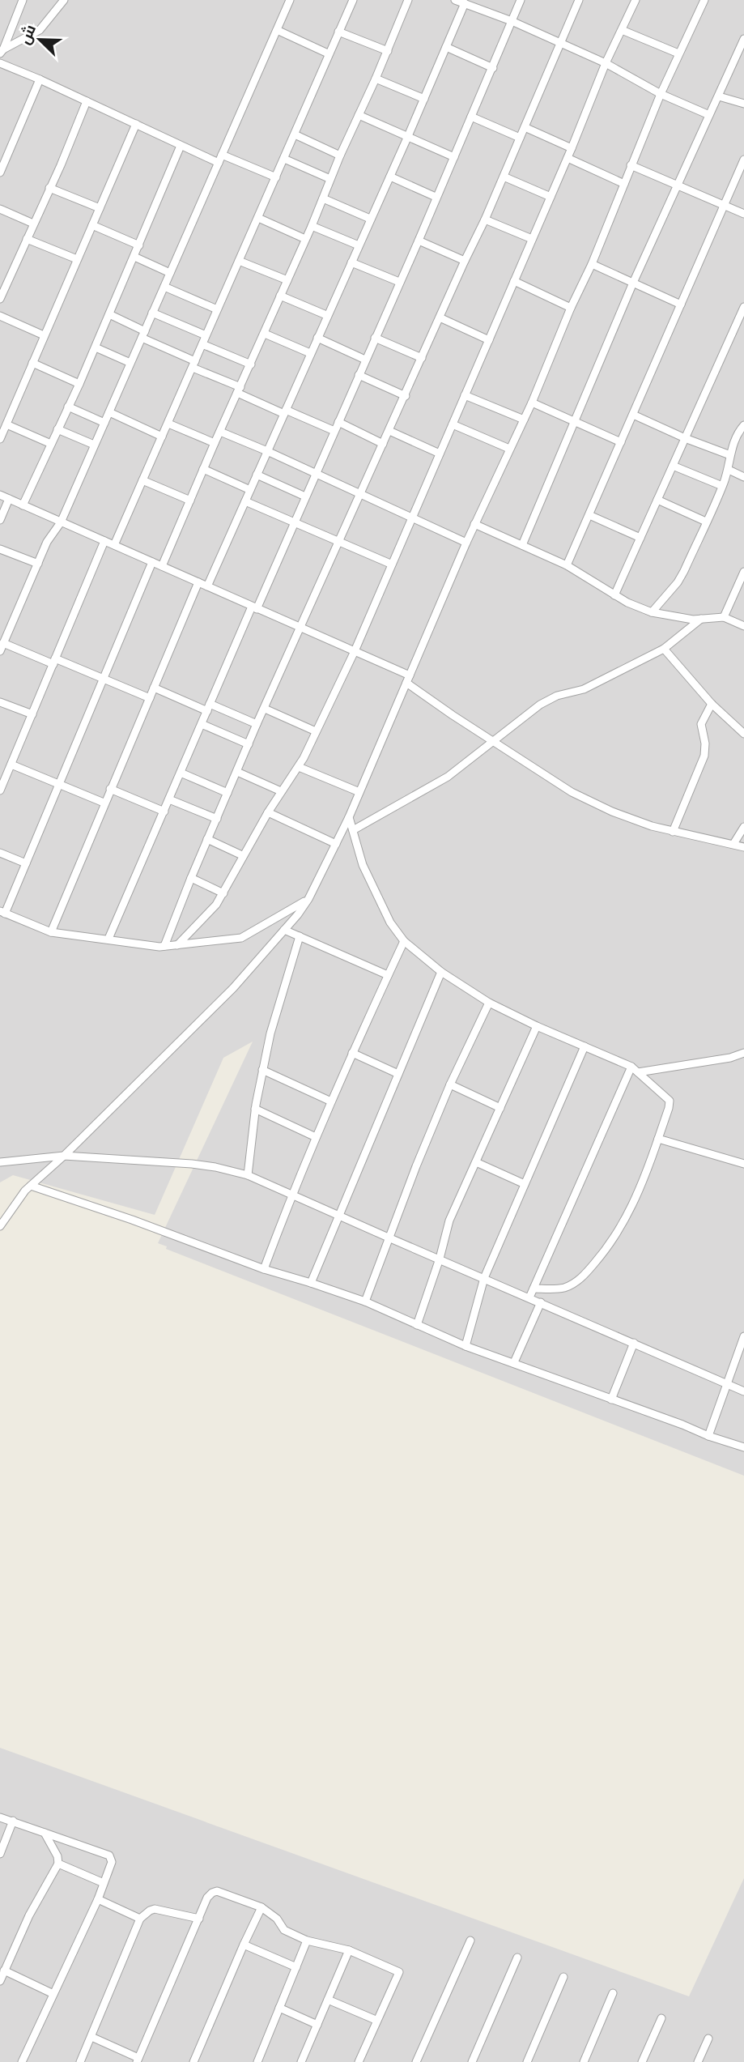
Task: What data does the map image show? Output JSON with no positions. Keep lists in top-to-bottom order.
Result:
{
  "north": "top left"
}
